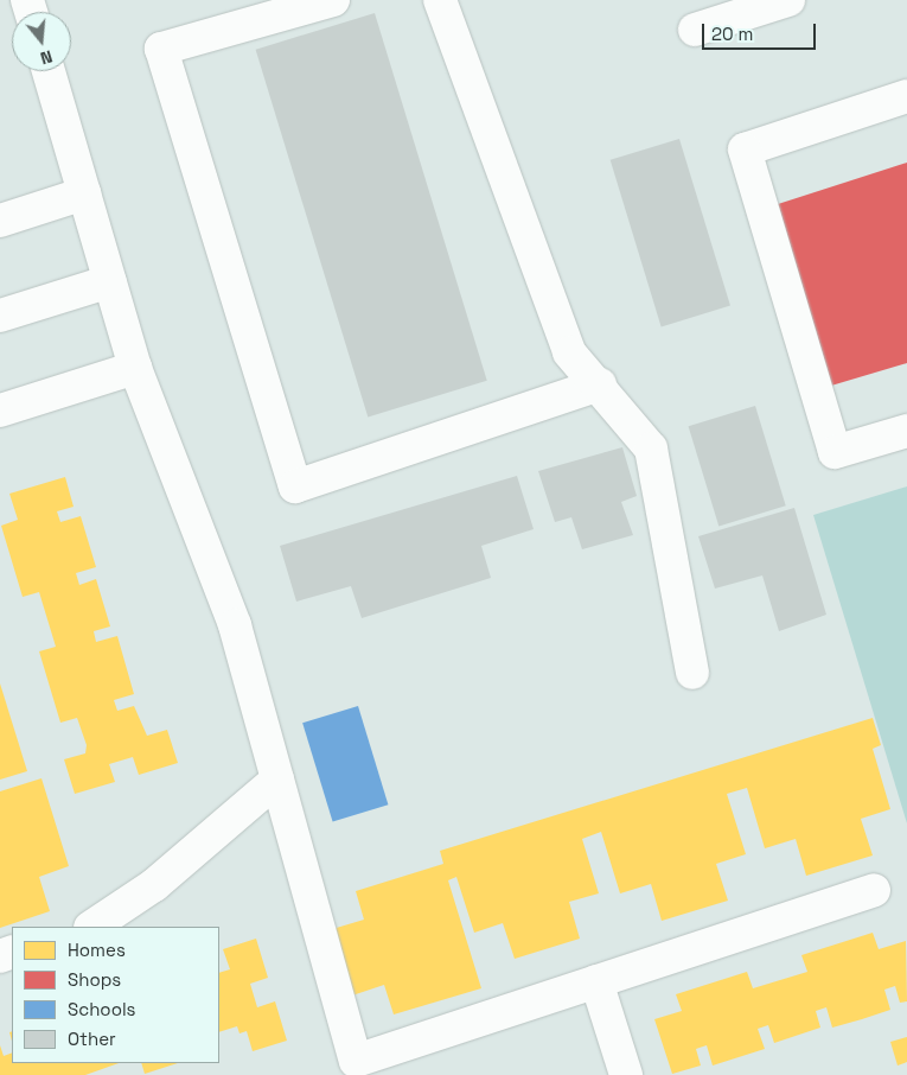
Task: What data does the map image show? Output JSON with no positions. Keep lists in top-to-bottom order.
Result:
{
  "legend": [
    "Homes",
    "Shops",
    "Schools",
    "Other"
  ],
  "scale_bar": "20 m",
  "north": "bottom"
}
